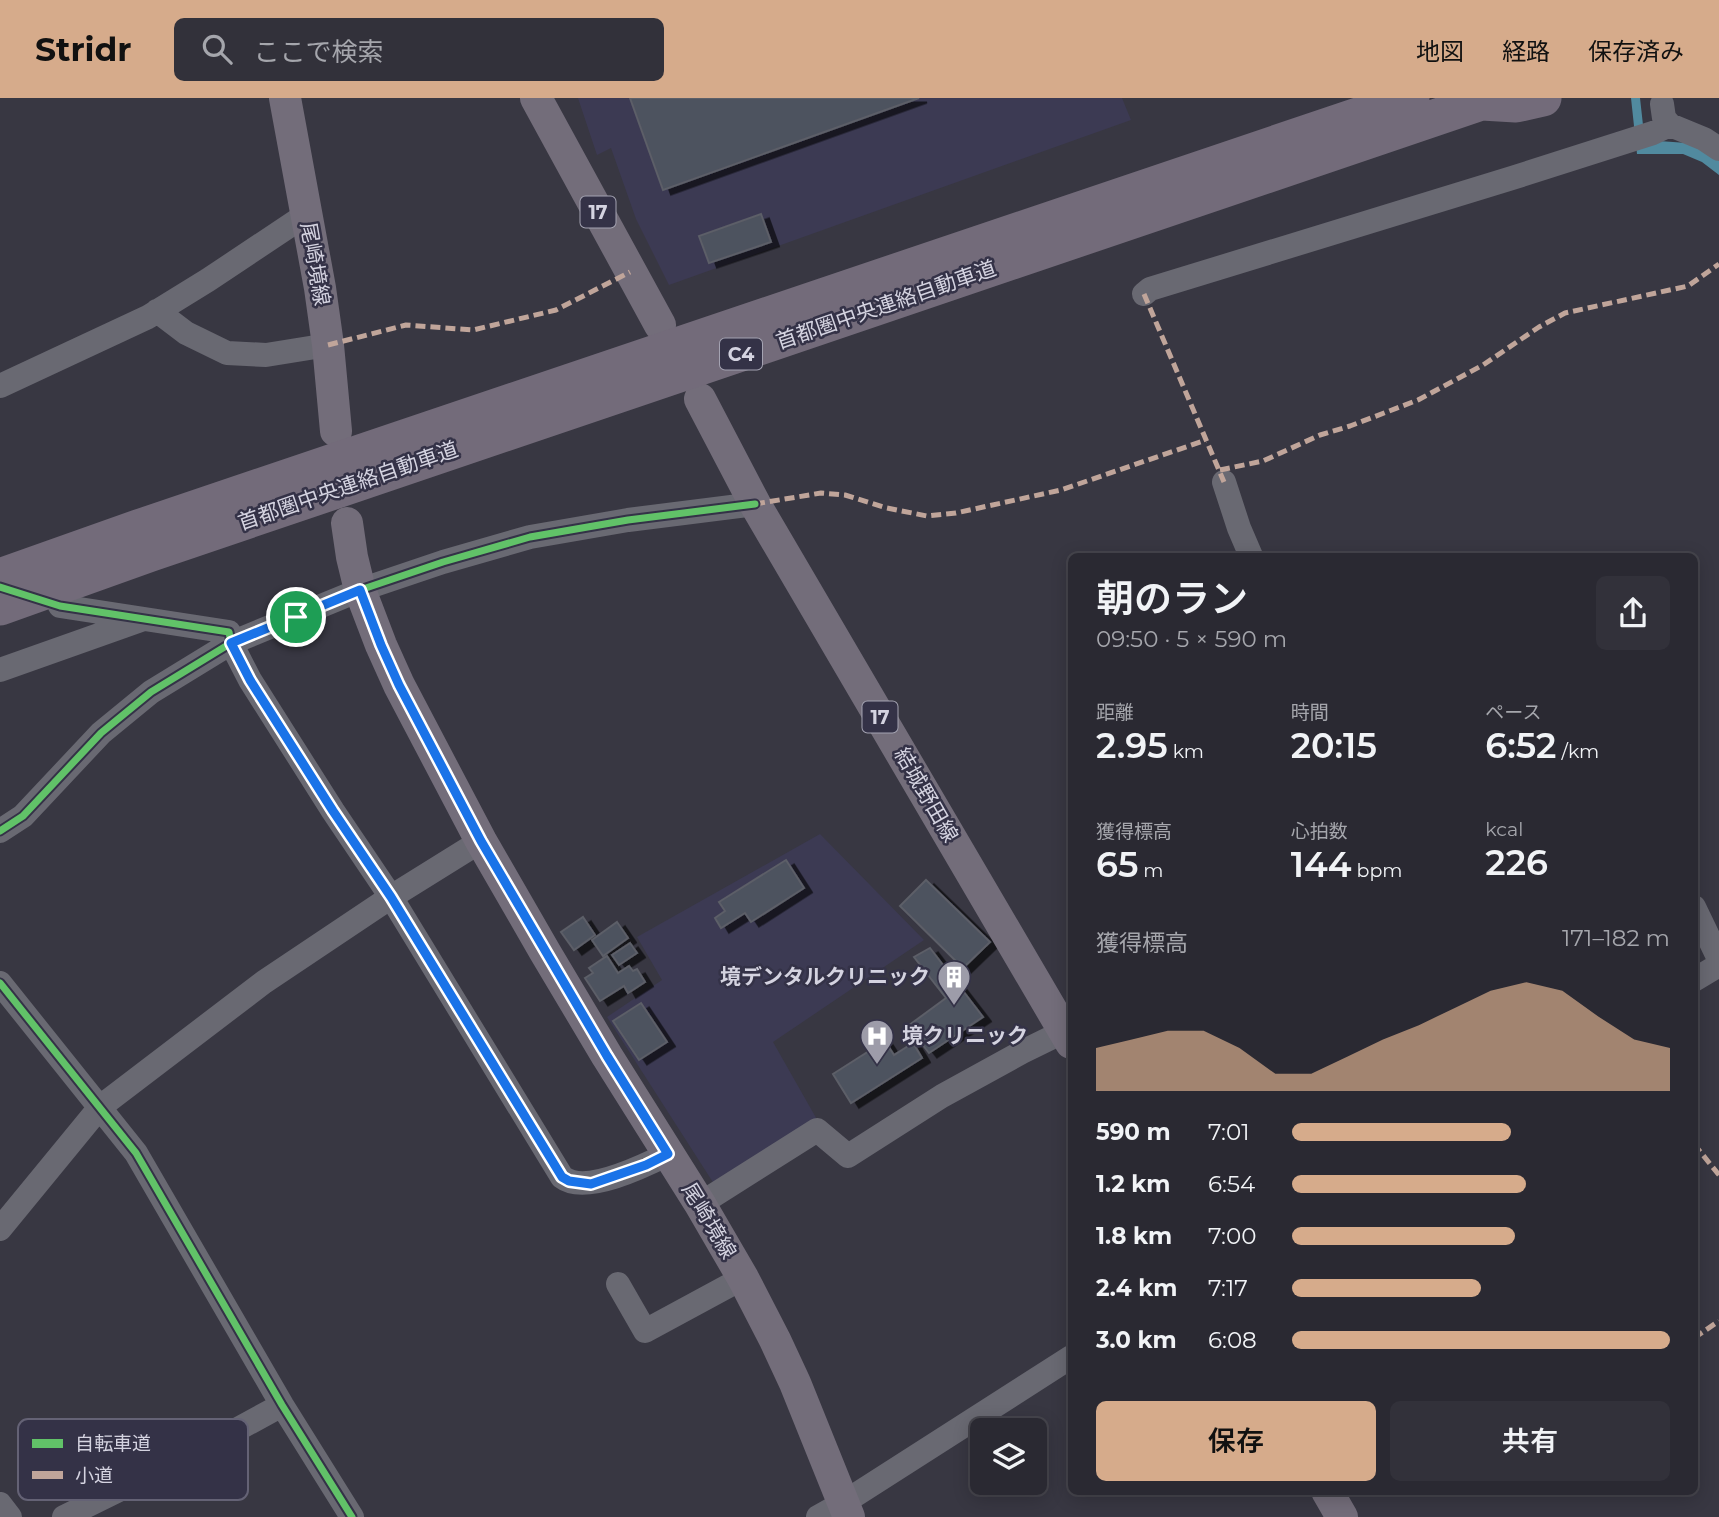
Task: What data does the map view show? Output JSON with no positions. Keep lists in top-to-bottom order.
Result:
{
  "streets": {
    "highway": ["首都圏中央連絡自動車道", "C4"],
    "main road": ["17", "尾崎境線", "結城野田線"]
  },
  "places": {
    "building": ["境デンタルクリニック"],
    "hospital": ["境クリニック"]
  },
  "legend": ["自転車道", "小道"],
  "page": {
    "header": "Stridr",
    "search": "ここで検索",
    "nav": ["地図", "経路", "保存済み"],
    "heading": ["朝のラン", "09:50 · 5 × 590 m"],
    "stats": [
      ["距離", "2.95 km"],
      ["時間", "20:15"],
      ["ペース", "6:52 /km"],
      ["獲得標高", "65 m"],
      ["心拍数", "144 bpm"],
      ["kcal", "226"]
    ],
    "chart": ["獲得標高", "171–182 m"],
    "list": [
      {
        "name": "590 m",
        "note": "7:01"
      },
      {
        "name": "1.2 km",
        "note": "6:54"
      },
      {
        "name": "1.8 km",
        "note": "7:00"
      },
      {
        "name": "2.4 km",
        "note": "7:17"
      },
      {
        "name": "3.0 km",
        "note": "6:08"
      }
    ],
    "buttons": ["保存", "共有"]
  }
}
